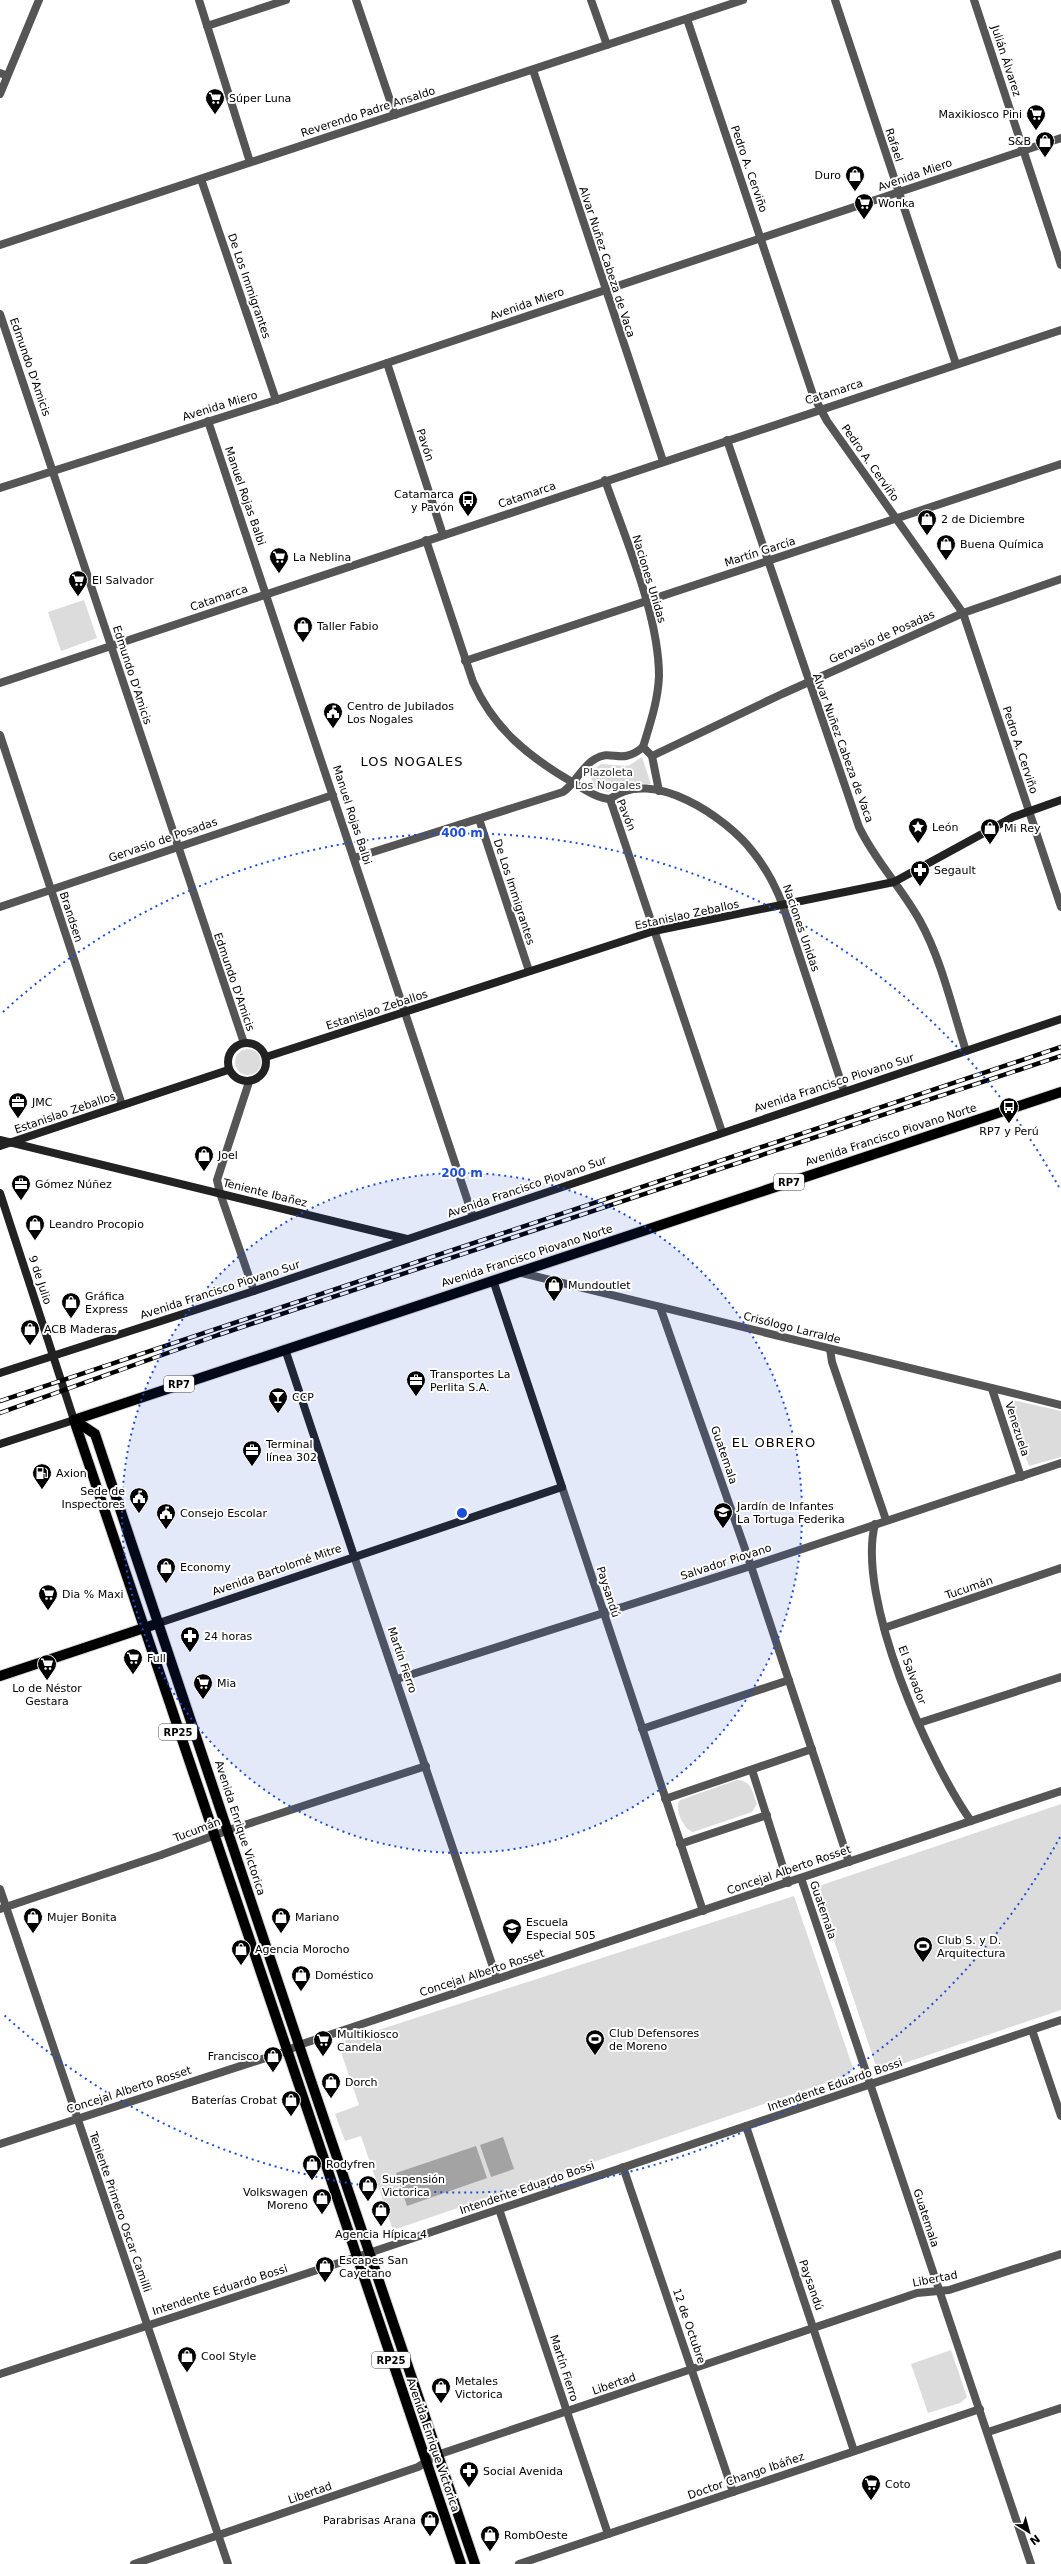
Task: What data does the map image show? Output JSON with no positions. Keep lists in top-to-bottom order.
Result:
{
  "streets": {
    "main road": [
      "Avenida Francisco Piovano Norte",
      "RP7",
      "Avenida Bartolomé Mitre",
      "RP25",
      "Avenida Enrique Victorica"
    ],
    "street": [
      "Julián Álvarez",
      "Reverendo Padre Ansaldo",
      "Rafael",
      "Pedro A. Cerviño",
      "Avenida Miero",
      "Alvar Nuñez Cabeza de Vaca",
      "De Los Immigrantes",
      "Edmundo D'Amicis",
      "Catamarca",
      "Pavón",
      "Manuel Rojas Balbi",
      "Martín García",
      "Naciones Unidas",
      "Gervasio de Posadas",
      "Estanislao Zeballos",
      "Brandsen",
      "Avenida Francisco Piovano Sur",
      "Teniente Ibañez",
      "9 de Julio",
      "Crisólogo Larralde",
      "Venezuela",
      "Guatemala",
      "Salvador Piovano",
      "Tucumán",
      "Paysandú",
      "Martín Fierro",
      "El Salvador",
      "Concejal Alberto Rosset",
      "Intendente Eduardo Bossi",
      "Teniente Primero Oscar Camilli",
      "Libertad",
      "12 de Octubre",
      "Doctor Chango Ibáñez"
    ]
  },
  "crossings": [
    ["Julián Álvarez", "Avenida Miero"],
    ["Reverendo Padre Ansaldo", "Pedro A. Cerviño"],
    ["Reverendo Padre Ansaldo", "Alvar Nuñez Cabeza de Vaca"],
    ["Reverendo Padre Ansaldo", "De Los Immigrantes"],
    ["Rafael", "Avenida Miero"],
    ["Rafael", "Catamarca"],
    ["Pedro A. Cerviño", "Avenida Miero"],
    ["Pedro A. Cerviño", "Catamarca"],
    ["Pedro A. Cerviño", "Martín García"],
    ["Pedro A. Cerviño", "Gervasio de Posadas"],
    ["Pedro A. Cerviño", "Estanislao Zeballos"],
    ["Avenida Miero", "Alvar Nuñez Cabeza de Vaca"],
    ["Avenida Miero", "De Los Immigrantes"],
    ["Avenida Miero", "Edmundo D'Amicis"],
    ["Avenida Miero", "Pavón"],
    ["Avenida Miero", "Manuel Rojas Balbi"],
    ["Alvar Nuñez Cabeza de Vaca", "Catamarca"],
    ["Alvar Nuñez Cabeza de Vaca", "Martín García"],
    ["Alvar Nuñez Cabeza de Vaca", "Gervasio de Posadas"],
    ["Alvar Nuñez Cabeza de Vaca", "Estanislao Zeballos"],
    ["Alvar Nuñez Cabeza de Vaca", "Avenida Francisco Piovano Sur"],
    ["De Los Immigrantes", "Estanislao Zeballos"],
    ["Edmundo D'Amicis", "Catamarca"],
    ["Edmundo D'Amicis", "Gervasio de Posadas"],
    ["Edmundo D'Amicis", "Estanislao Zeballos"],
    ["Catamarca", "Pavón"],
    ["Catamarca", "Manuel Rojas Balbi"],
    ["Catamarca", "Naciones Unidas"],
    ["Pavón", "Martín García"],
    ["Pavón", "Estanislao Zeballos"],
    ["Pavón", "Avenida Francisco Piovano Sur"],
    ["Manuel Rojas Balbi", "Gervasio de Posadas"],
    ["Manuel Rojas Balbi", "Estanislao Zeballos"],
    ["Manuel Rojas Balbi", "Avenida Francisco Piovano Sur"],
    ["Martín García", "Naciones Unidas"],
    ["Naciones Unidas", "Estanislao Zeballos"],
    ["Naciones Unidas", "Avenida Francisco Piovano Sur"],
    ["Gervasio de Posadas", "Brandsen"],
    ["Estanislao Zeballos", "Brandsen"],
    ["Estanislao Zeballos", "Teniente Ibañez"],
    ["Avenida Francisco Piovano Sur", "Teniente Ibañez"],
    ["Avenida Francisco Piovano Sur", "9 de Julio"],
    ["Avenida Francisco Piovano Norte", "9 de Julio"],
    ["Avenida Francisco Piovano Norte", "Crisólogo Larralde"],
    ["Avenida Francisco Piovano Norte", "Paysandú"],
    ["Avenida Francisco Piovano Norte", "Martín Fierro"],
    ["Avenida Francisco Piovano Norte", "Avenida Enrique Victorica"],
    ["9 de Julio", "Avenida Enrique Victorica"],
    ["Crisólogo Larralde", "Venezuela"],
    ["Crisólogo Larralde", "Guatemala"],
    ["Venezuela", "Salvador Piovano"],
    ["Guatemala", "Salvador Piovano"],
    ["Guatemala", "Concejal Alberto Rosset"],
    ["Guatemala", "Intendente Eduardo Bossi"],
    ["Guatemala", "Libertad"],
    ["Guatemala", "Doctor Chango Ibáñez"],
    ["Salvador Piovano", "Paysandú"],
    ["Salvador Piovano", "Martín Fierro"],
    ["Salvador Piovano", "El Salvador"],
    ["Avenida Bartolomé Mitre", "Paysandú"],
    ["Avenida Bartolomé Mitre", "Martín Fierro"],
    ["Avenida Bartolomé Mitre", "Avenida Enrique Victorica"],
    ["Tucumán", "Martín Fierro"],
    ["Tucumán", "El Salvador"],
    ["Tucumán", "Avenida Enrique Victorica"],
    ["Tucumán", "Teniente Primero Oscar Camilli"],
    ["Paysandú", "Concejal Alberto Rosset"],
    ["Paysandú", "Intendente Eduardo Bossi"],
    ["Paysandú", "Libertad"],
    ["Paysandú", "Doctor Chango Ibáñez"],
    ["Martín Fierro", "Concejal Alberto Rosset"],
    ["Martín Fierro", "Intendente Eduardo Bossi"],
    ["Martín Fierro", "Libertad"],
    ["Martín Fierro", "Doctor Chango Ibáñez"],
    ["El Salvador", "Concejal Alberto Rosset"],
    ["Avenida Enrique Victorica", "Concejal Alberto Rosset"],
    ["Avenida Enrique Victorica", "Intendente Eduardo Bossi"],
    ["Avenida Enrique Victorica", "Libertad"],
    ["Concejal Alberto Rosset", "Teniente Primero Oscar Camilli"],
    ["Intendente Eduardo Bossi", "Teniente Primero Oscar Camilli"],
    ["Intendente Eduardo Bossi", "12 de Octubre"],
    ["Teniente Primero Oscar Camilli", "Libertad"],
    ["Libertad", "12 de Octubre"],
    ["12 de Octubre", "Doctor Chango Ibáñez"]
  ],
  "districts": ["LOS NOGALES", "EL OBRERO"],
  "parks": ["Plazoleta Los Nogales"],
  "places": {
    "supermarket": [
      "Súper Luna",
      "Maxikiosco Pini",
      "Wonka",
      "La Neblina",
      "El Salvador",
      "Dia % Maxi",
      "Full",
      "Lo de Néstor Gestara",
      "Mia",
      "Multikiosco Candela",
      "Coto"
    ],
    "shop": [
      "S&B",
      "Duro",
      "2 de Diciembre",
      "Buena Química",
      "Taller Fabio",
      "Mi Rey",
      "Joel",
      "Leandro Procopio",
      "Mundoutlet",
      "Gráfica Express",
      "ACB Maderas",
      "Economy",
      "Mujer Bonita",
      "Mariano",
      "Agencia Morocho",
      "Doméstico",
      "Francisco",
      "Dorch",
      "Baterías Crobat",
      "Rodyfren",
      "Suspensión Victorica",
      "Volkswagen Moreno",
      "Agencia Hípica 4",
      "Escapes San Cayetano",
      "Cool Style",
      "Metales Victorica",
      "Parabrisas Arana",
      "RombOeste"
    ],
    "bus stop": ["Catamarca y Pavón", "RP7 y Perú"],
    "public building": ["Centro de Jubilados Los Nogales", "Sede de Inspectores", "Consejo Escolar"],
    "place": ["León"],
    "pharmacy": ["Segault", "24 horas", "Social Avenida"],
    "office": [
      "JMC",
      "Gómez Núñez",
      "Transportes La Perlita S.A.",
      "Terminal línea 302"
    ],
    "bar": ["CCP"],
    "fuel station": ["Axion"],
    "school or university": ["Jardín de Infantes La Tortuga Federika", "Escuela Especial 505"],
    "sports": ["Club S. y D. Arquitectura", "Club Defensores de Moreno"]
  },
  "north": "bottom right",
  "rings": ["400 m", "200 m"]
}
